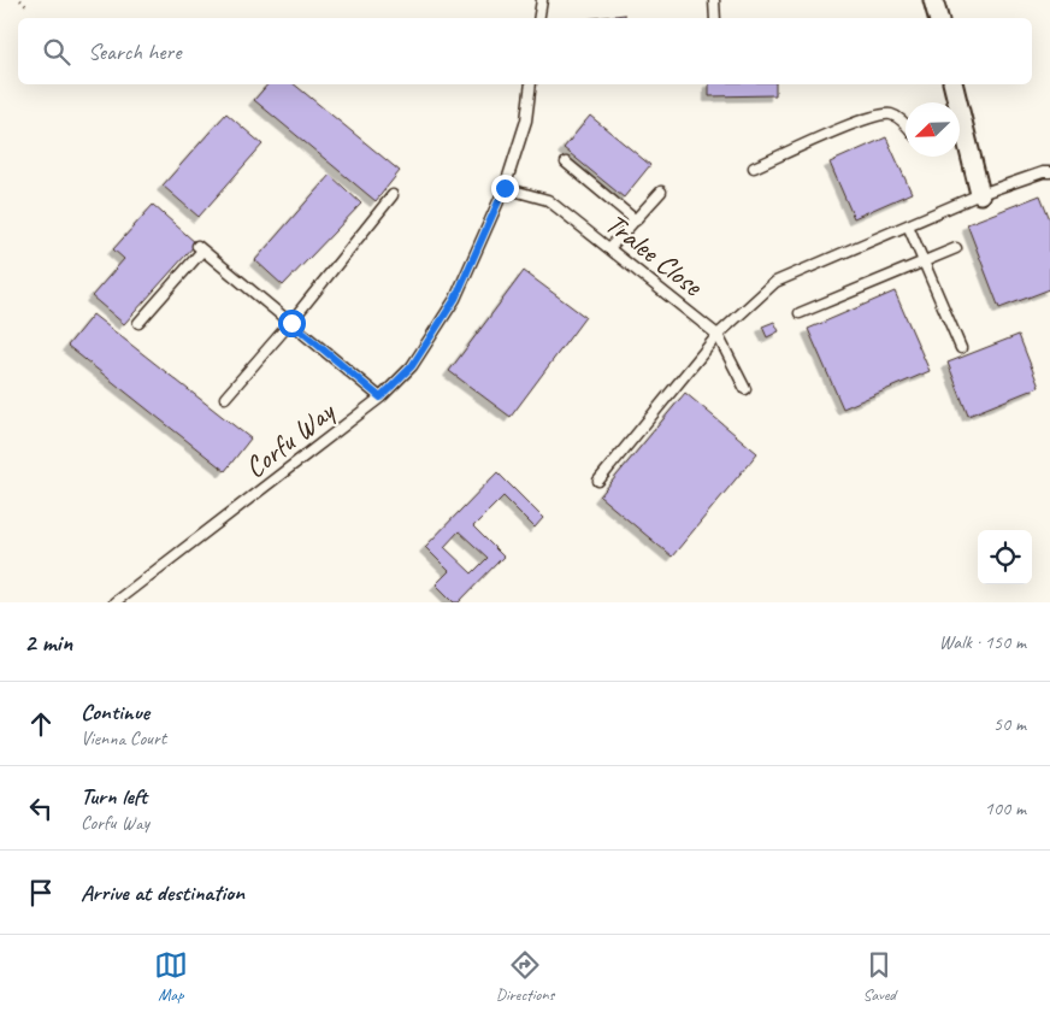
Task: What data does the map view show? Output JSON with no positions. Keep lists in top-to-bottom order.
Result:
{
  "streets": {
    "lane": ["Tralee Close", "Corfu Way"]
  },
  "crossings": [
    ["Tralee Close", "Corfu Way"]
  ],
  "north": "bottom left",
  "page": {
    "search": "Search here",
    "heading": ["2 min", "Walk · 150 m"],
    "list": [
      ["Continue", "Vienna Court", "50 m"],
      ["Turn left", "Corfu Way", "100 m"],
      "Arrive at destination"
    ],
    "nav": ["Map", "Directions", "Saved"]
  }
}
